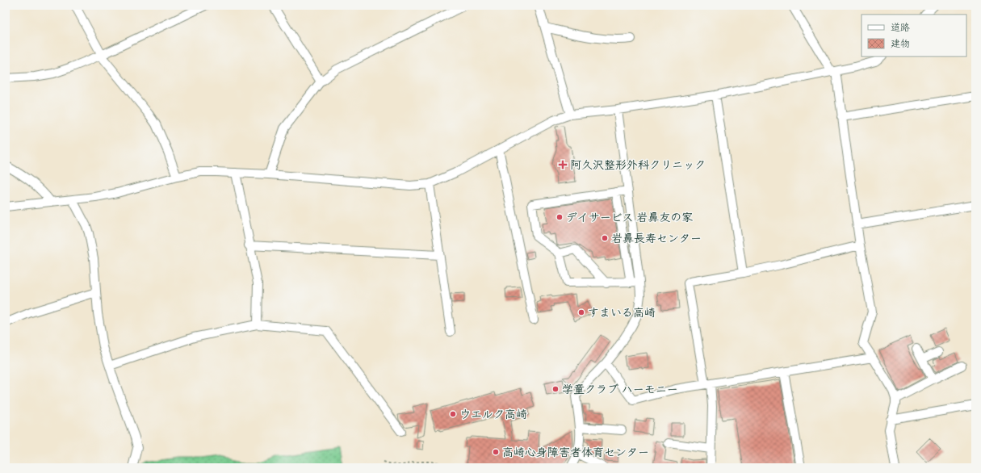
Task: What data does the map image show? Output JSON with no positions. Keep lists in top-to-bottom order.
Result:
{
  "places": {
    "health": ["阿久沢整形外科クリニック"],
    "other": [
      "デイサービス 岩鼻友の家",
      "岩鼻長寿センター",
      "すまいる高崎",
      "学童クラブ ハーモニー",
      "ウエルク高崎",
      "高崎心身障害者体育センター"
    ]
  },
  "legend": ["道路", "建物"]
}
